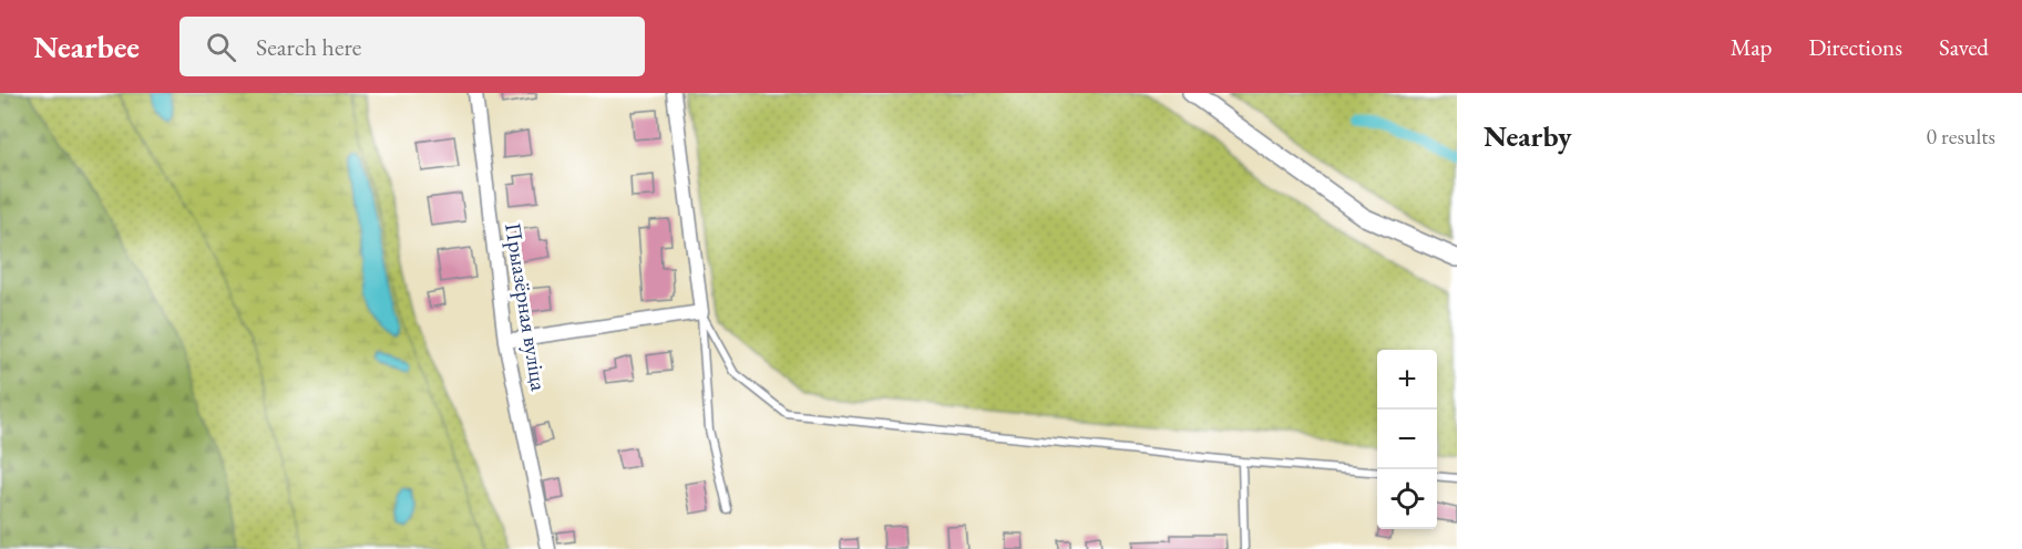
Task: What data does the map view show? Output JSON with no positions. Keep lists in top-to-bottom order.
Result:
{
  "streets": {
    "street": ["Прыазёрная вуліца"]
  },
  "page": {
    "header": "Nearbee",
    "search": "Search here",
    "nav": ["Map", "Directions", "Saved"],
    "heading": ["Nearby", "0 results"],
    "map_buttons": ["+", "−"]
  }
}
